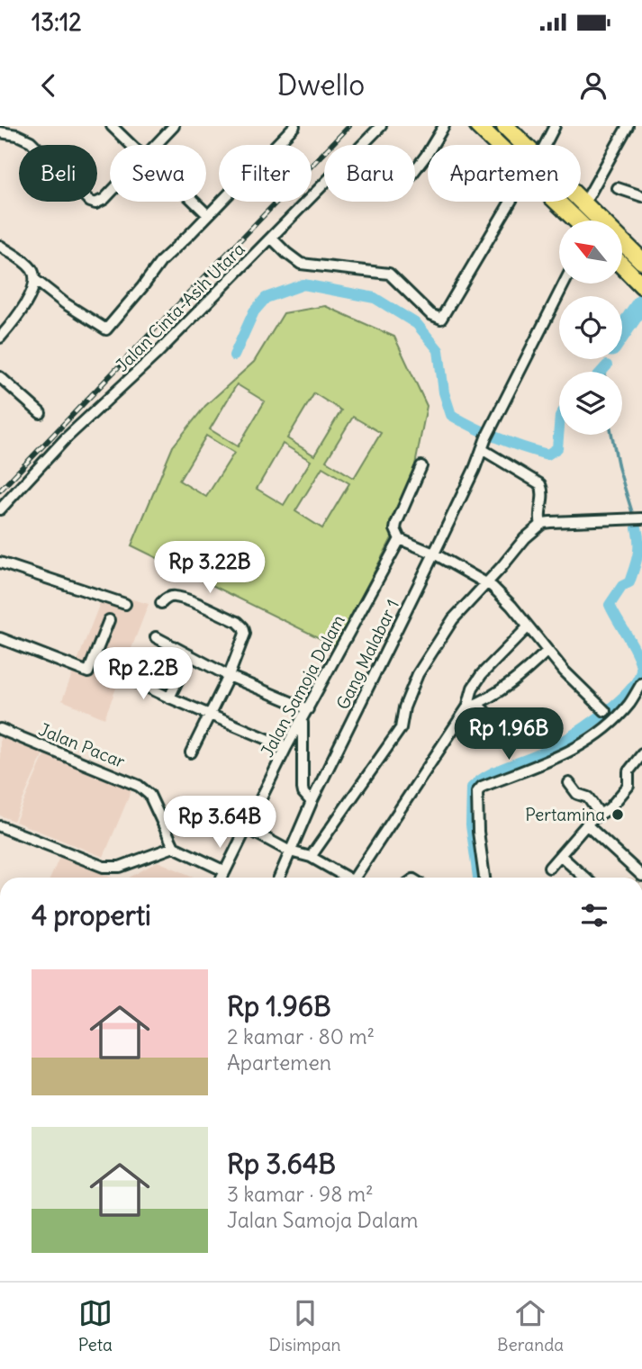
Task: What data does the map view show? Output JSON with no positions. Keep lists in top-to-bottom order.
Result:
{
  "streets": {
    "street": [
      "Jalan Cinta-Asih Utara",
      "Gang Malabar 1",
      "Jalan Samoja Dalam",
      "Jalan Pacar"
    ]
  },
  "places": ["Pertamina"],
  "north": "top left",
  "page": {
    "status": "13:12",
    "header": "Dwello",
    "chip": [
      "Beli",
      "Sewa",
      "Filter",
      "Baru",
      "Apartemen"
    ],
    "price": [
      "Rp 3.22B",
      "Rp 2.2B",
      "Rp 1.96B",
      "Rp 3.64B"
    ],
    "heading": "4 properti",
    "list": [
      {
        "name": "Rp 1.96B",
        "note": "2 kamar · 80 m² · Apartemen"
      },
      {
        "name": "Rp 3.64B",
        "note": "3 kamar · 98 m² · Jalan Samoja Dalam"
      }
    ],
    "tabs": ["Peta", "Disimpan", "Beranda"]
  }
}
